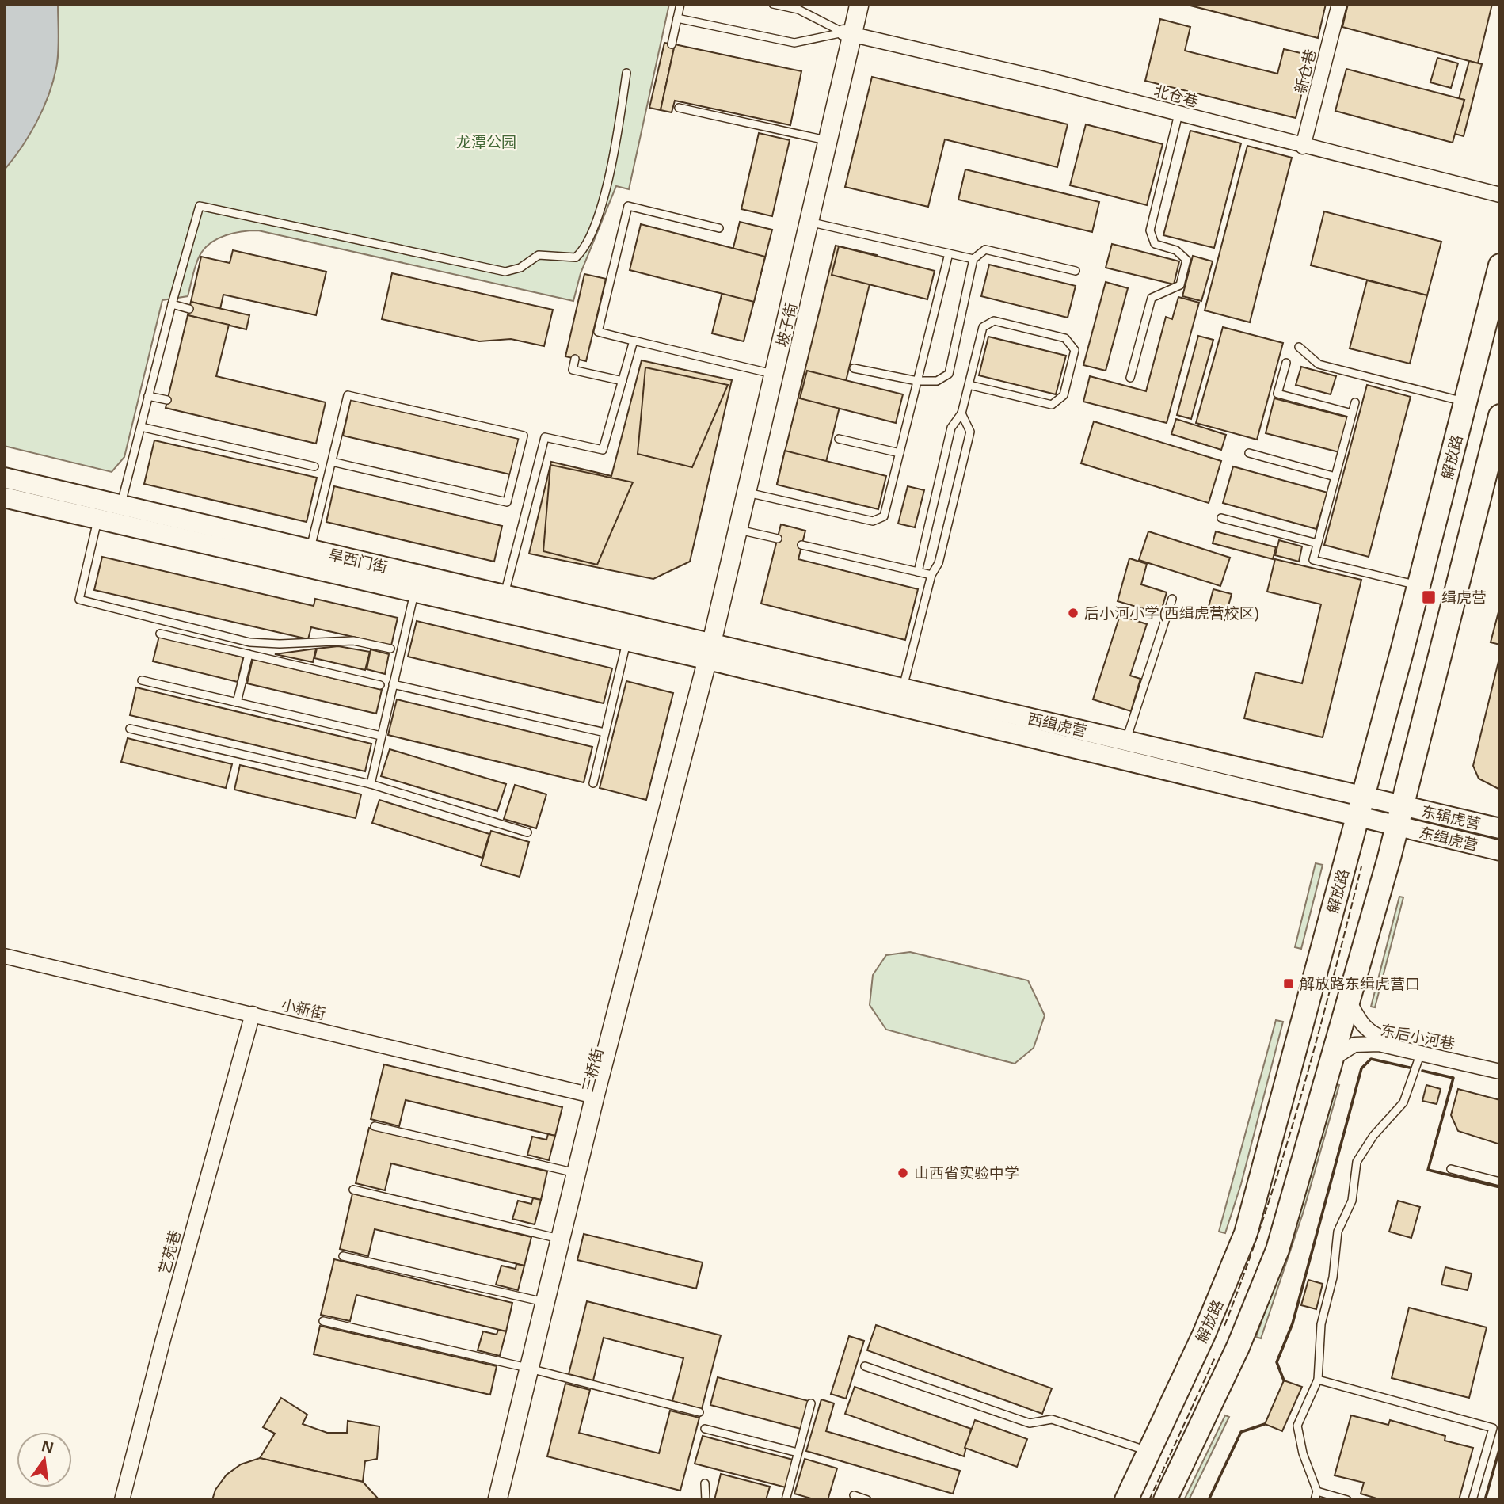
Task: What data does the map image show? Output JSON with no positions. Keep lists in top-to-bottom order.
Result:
{
  "streets": {
    "main road": [
      "解放路",
      "旱西门街",
      "西缉虎营",
      "东辑虎营",
      "东缉虎营"
    ],
    "street": [
      "新仓巷",
      "北仓巷",
      "坡子街",
      "小新街",
      "东后小河巷",
      "三桥街",
      "艺苑巷"
    ]
  },
  "crossings": [
    ["新仓巷", "北仓巷"],
    ["北仓巷", "坡子街"],
    ["坡子街", "旱西门街"],
    ["坡子街", "西缉虎营"],
    ["坡子街", "三桥街"],
    ["解放路", "西缉虎营"],
    ["旱西门街", "西缉虎营"],
    ["旱西门街", "三桥街"],
    ["西缉虎营", "东辑虎营"],
    ["西缉虎营", "东缉虎营"],
    ["西缉虎营", "三桥街"],
    ["小新街", "三桥街"],
    ["小新街", "艺苑巷"]
  ],
  "parks": ["龙潭公园"],
  "places": {
    "transit": ["缉虎营", "解放路东缉虎营口"],
    "other": ["后小河小学(西缉虎营校区)", "山西省实验中学"]
  },
  "north": "top"
}
